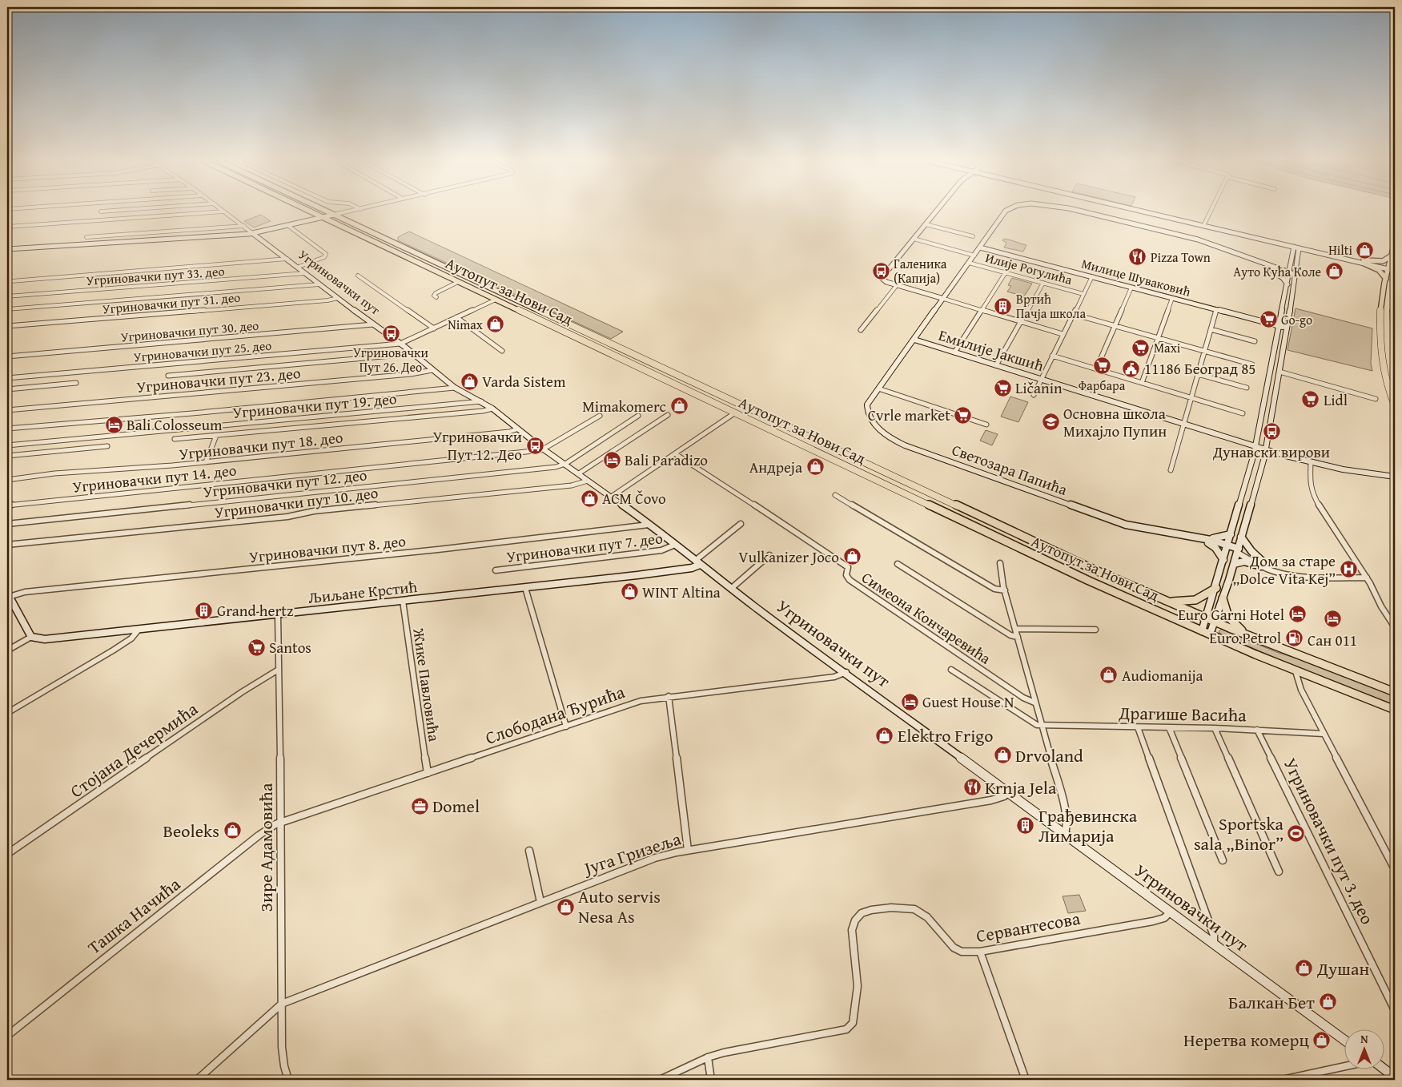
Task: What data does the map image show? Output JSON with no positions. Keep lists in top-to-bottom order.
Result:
{
  "streets": {
    "main road": ["Аутопут за Нови Сад"],
    "street": [
      "Илије Рогулића",
      "Угриновачки пут 33. део",
      "Милице Шуваковић",
      "Угриновачки пут",
      "Угриновачки пут 31. део",
      "Угриновачки пут 30. део",
      "Емилије Јакшић",
      "Угриновачки пут 25. део",
      "Угриновачки пут 23. део",
      "Угриновачки пут 19. део",
      "Угриновачки пут 18. део",
      "Светозара Папића",
      "Угриновачки пут 14. део",
      "Угриновачки пут 12. део",
      "Угриновачки пут 10. део",
      "Угриновачки пут 7. део",
      "Угриновачки пут 8. део",
      "Љиљане Крстић",
      "Симеона Кончаревића",
      "Жике Павловића",
      "Драгише Васића",
      "Слободана Ђурића",
      "Стојана Дечермића",
      "Угриновачки пут 3. део",
      "Зире Адамовића",
      "Југа Гризеља",
      "Ташка Начића",
      "Сервантесова"
    ]
  },
  "crossings": [
    ["Илије Рогулића", "Светозара Папића"],
    ["Угриновачки пут 33. део", "Угриновачки пут"],
    ["Милице Шуваковић", "Светозара Папића"],
    ["Угриновачки пут", "Угриновачки пут 31. део"],
    ["Угриновачки пут", "Угриновачки пут 30. део"],
    ["Угриновачки пут", "Угриновачки пут 25. део"],
    ["Угриновачки пут", "Угриновачки пут 23. део"],
    ["Угриновачки пут", "Угриновачки пут 19. део"],
    ["Угриновачки пут", "Угриновачки пут 18. део"],
    ["Угриновачки пут", "Угриновачки пут 14. део"],
    ["Угриновачки пут", "Угриновачки пут 12. део"],
    ["Угриновачки пут", "Угриновачки пут 10. део"],
    ["Угриновачки пут", "Угриновачки пут 7. део"],
    ["Угриновачки пут", "Угриновачки пут 8. део"],
    ["Угриновачки пут", "Љиљане Крстић"],
    ["Угриновачки пут", "Слободана Ђурића"],
    ["Угриновачки пут", "Југа Гризеља"],
    ["Угриновачки пут", "Сервантесова"],
    ["Емилије Јакшић", "Светозара Папића"],
    ["Љиљане Крстић", "Жике Павловића"],
    ["Љиљане Крстић", "Зире Адамовића"],
    ["Жике Павловића", "Слободана Ђурића"],
    ["Драгише Васића", "Угриновачки пут 3. део"],
    ["Слободана Ђурића", "Зире Адамовића"],
    ["Слободана Ђурића", "Ташка Начића"],
    ["Стојана Дечермића", "Зире Адамовића"],
    ["Зире Адамовића", "Југа Гризеља"],
    ["Зире Адамовића", "Ташка Начића"]
  ],
  "places": {
    "shop": [
      "Hilti",
      "Ауто Кућа Коле",
      "Nimax",
      "Varda Sistem",
      "Mimakomerc",
      "Андреја",
      "ACM Čovo",
      "Vulkanizer Joco",
      "WINT Altina",
      "Audiomanija",
      "Elektro Frigo",
      "Drvoland",
      "Beoleks",
      "Auto servis Nesa As",
      "Душан",
      "Балкан Бет",
      "Неретва комерц"
    ],
    "restaurant": ["Pizza Town", "Krnja Jela"],
    "bus stop": [
      "Галеника (Капија)",
      "Угриновачки Пут 26. Део",
      "Дунавски вирови",
      "Угриновачки Пут 12. Део"
    ],
    "building": ["Вртић Пачја школа", "Grand hertz", "Грађевинска Лимарија"],
    "supermarket": [
      "Go-go",
      "Maxi",
      "Фарбара",
      "Ličanin",
      "Lidl",
      "Cvrle market",
      "Santos"
    ],
    "public building": ["11186 Београд 85"],
    "school or university": ["Основна школа Михајло Пупин"],
    "hotel": [
      "Bali Colosseum",
      "Bali Paradizo",
      "Euro Garni Hotel",
      "Сан 011",
      "Guest House N"
    ],
    "hospital": ["Дом за старе „Dolce Vita Kej”"],
    "fuel station": ["Euro Petrol"],
    "office": ["Domel"],
    "sports": ["Sportska sala „Binor”"]
  },
  "north": "top"
}
